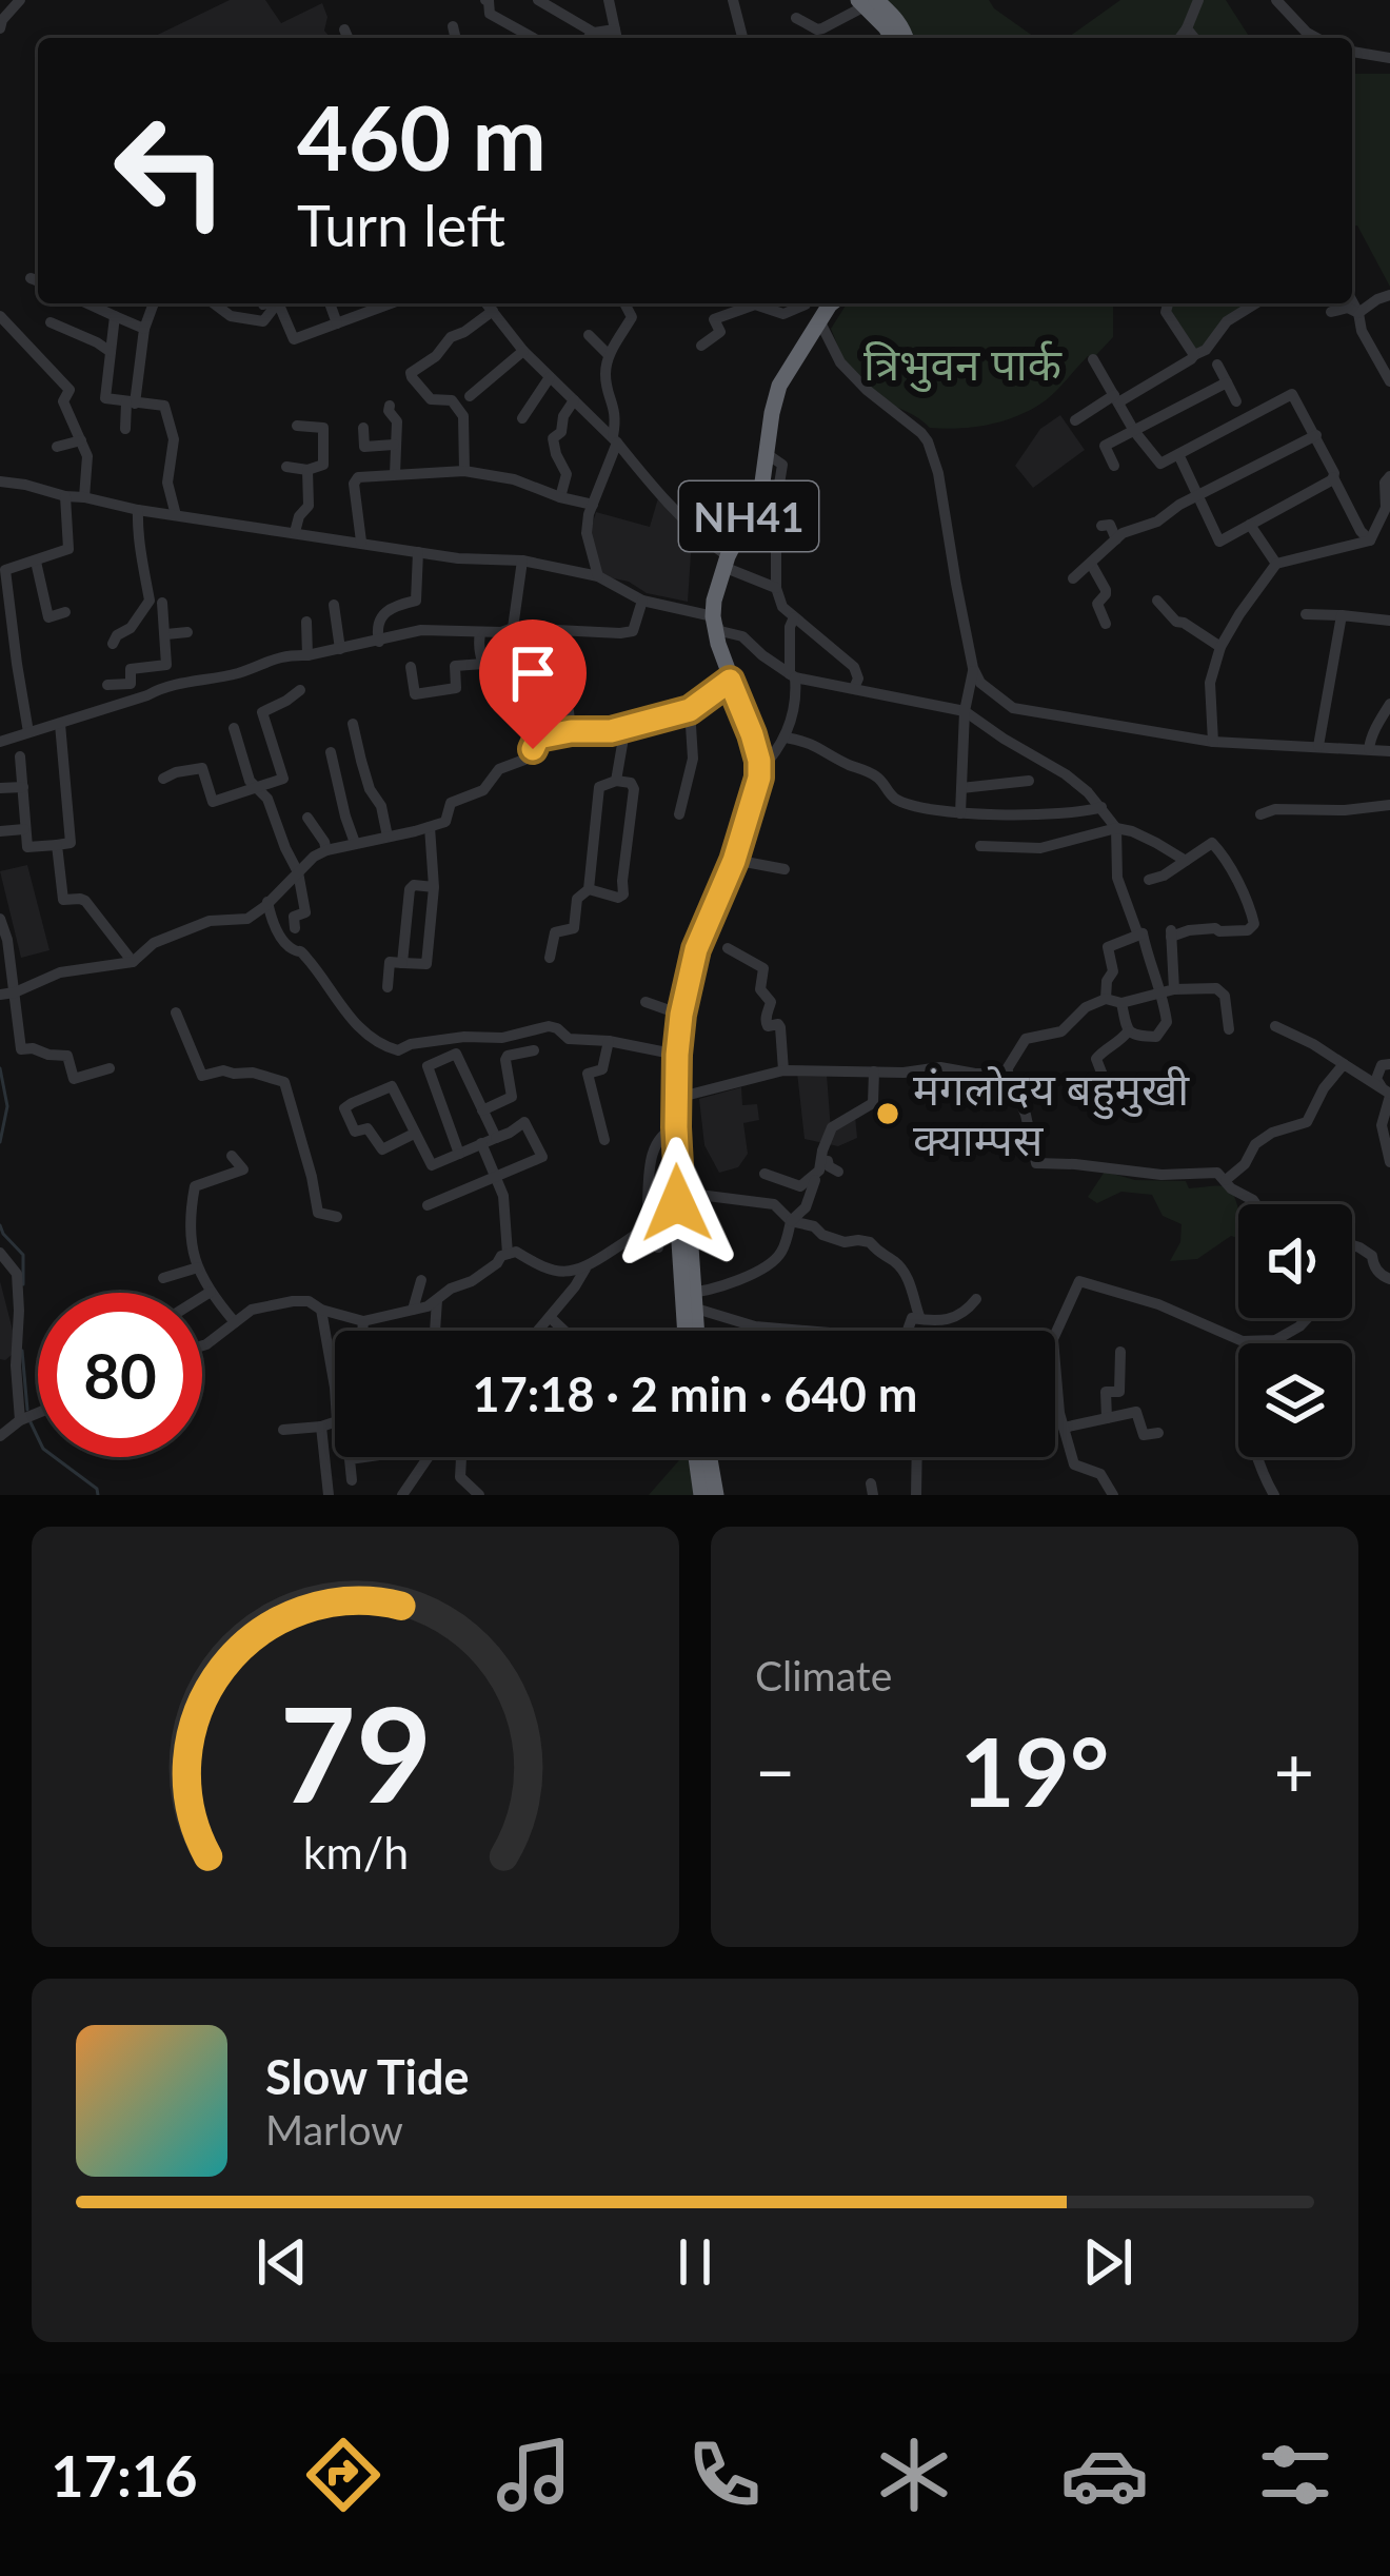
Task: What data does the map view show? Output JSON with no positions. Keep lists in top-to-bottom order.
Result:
{
  "streets": {
    "highway": ["NH41"]
  },
  "parks": ["त्रिभुवन पार्क"],
  "places": ["मंगलोदय बहुमुखी क्याम्पस"],
  "page": {
    "turn": ["460 m", "Turn left"],
    "limit": "80",
    "trip": "17:18 · 2 min · 640 m",
    "tile": "Climate",
    "heat": ["−", "19°", "+"],
    "song": ["Slow Tide", "Marlow"],
    "tabs": "17:16",
    "gauge": ["79", "km/h"]
  }
}
